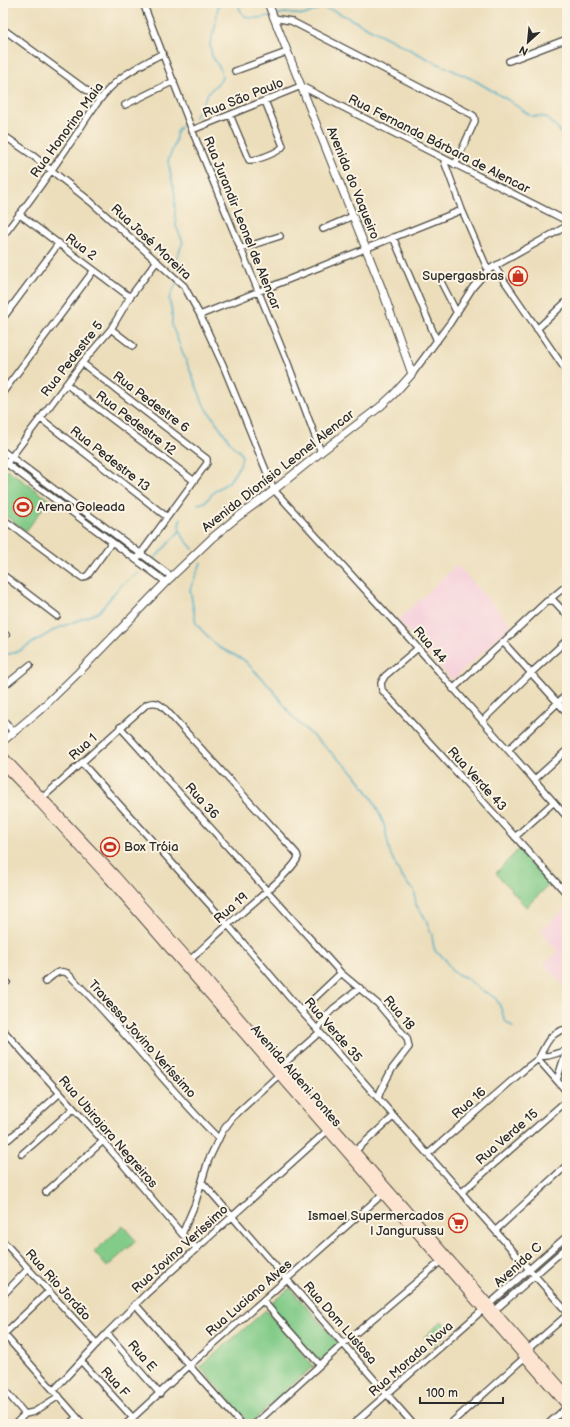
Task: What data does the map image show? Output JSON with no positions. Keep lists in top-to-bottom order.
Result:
{
  "streets": {
    "main road": ["Avenida Aldeni Pontes"],
    "street": [
      "Rua São Paulo",
      "Rua Honorino Maia",
      "Rua Fernanda Bárbara de Alencar",
      "Avenida do Vaqueiro",
      "Rua Jurandir Leonel de Alencar",
      "Rua José Moreira",
      "Rua 2",
      "Rua Pedestre 5",
      "Rua Pedestre 6",
      "Rua Pedestre 12",
      "Rua Pedestre 13",
      "Avenida Dionísio Leonel Alencar",
      "Rua 44",
      "Rua 1",
      "Rua Verde 43",
      "Rua 36",
      "Rua 19",
      "Rua 18",
      "Rua Verde 35",
      "Travessa Jovino Veríssimo",
      "Rua 16",
      "Rua Ubirajara Negreiros",
      "Rua Verde 15",
      "Rua Jovino Veríssimo",
      "Avenida C",
      "Rua Rio Jordão",
      "Rua Luciano Alves",
      "Rua Dom Lustosa",
      "Rua E",
      "Rua Morada Nova",
      "Rua F"
    ]
  },
  "crossings": [
    ["Rua São Paulo", "Rua Fernanda Bárbara de Alencar"],
    ["Rua São Paulo", "Avenida do Vaqueiro"],
    ["Rua São Paulo", "Rua Jurandir Leonel de Alencar"],
    ["Rua Honorino Maia", "Rua Jurandir Leonel de Alencar"],
    ["Rua Honorino Maia", "Rua José Moreira"],
    ["Rua Honorino Maia", "Rua 2"],
    ["Rua Fernanda Bárbara de Alencar", "Avenida do Vaqueiro"],
    ["Avenida do Vaqueiro", "Avenida Dionísio Leonel Alencar"],
    ["Rua Jurandir Leonel de Alencar", "Avenida Dionísio Leonel Alencar"],
    ["Rua José Moreira", "Rua Pedestre 5"],
    ["Rua José Moreira", "Avenida Dionísio Leonel Alencar"],
    ["Rua José Moreira", "Rua 44"],
    ["Rua 2", "Rua Pedestre 5"],
    ["Rua Pedestre 5", "Rua Pedestre 6"],
    ["Rua Pedestre 5", "Rua Pedestre 12"],
    ["Rua Pedestre 5", "Rua Pedestre 13"],
    ["Rua Pedestre 6", "Rua Pedestre 12"],
    ["Avenida Dionísio Leonel Alencar", "Rua 44"],
    ["Rua 44", "Rua Verde 43"],
    ["Rua 1", "Rua 36"],
    ["Rua 1", "Rua 19"],
    ["Rua 1", "Rua Verde 35"],
    ["Rua 1", "Avenida Aldeni Pontes"],
    ["Rua 36", "Rua 19"],
    ["Rua 36", "Rua 18"],
    ["Rua 19", "Rua 18"],
    ["Rua 19", "Rua Verde 35"],
    ["Rua 19", "Avenida Aldeni Pontes"],
    ["Rua 18", "Rua Verde 35"],
    ["Rua Verde 35", "Rua 16"],
    ["Rua Verde 35", "Rua Verde 15"],
    ["Rua Verde 35", "Avenida C"],
    ["Avenida Aldeni Pontes", "Rua Jovino Veríssimo"],
    ["Avenida Aldeni Pontes", "Avenida C"],
    ["Avenida Aldeni Pontes", "Rua Luciano Alves"],
    ["Avenida Aldeni Pontes", "Rua Morada Nova"],
    ["Rua Ubirajara Negreiros", "Rua Jovino Veríssimo"],
    ["Rua Jovino Veríssimo", "Rua Rio Jordão"],
    ["Rua Jovino Veríssimo", "Rua Dom Lustosa"],
    ["Rua Jovino Veríssimo", "Rua E"],
    ["Rua Jovino Veríssimo", "Rua F"],
    ["Avenida C", "Rua Morada Nova"],
    ["Rua Luciano Alves", "Rua Dom Lustosa"],
    ["Rua Luciano Alves", "Rua E"],
    ["Rua Luciano Alves", "Rua F"],
    ["Rua Dom Lustosa", "Rua Morada Nova"]
  ],
  "places": {
    "shop": ["Supergasbras"],
    "sports": ["Arena Goleada", "Box Tróia"],
    "supermarket": ["Ismael Supermercados | Jangurussu"]
  },
  "scale_bar": "100 m",
  "north": "bottom left"
}
